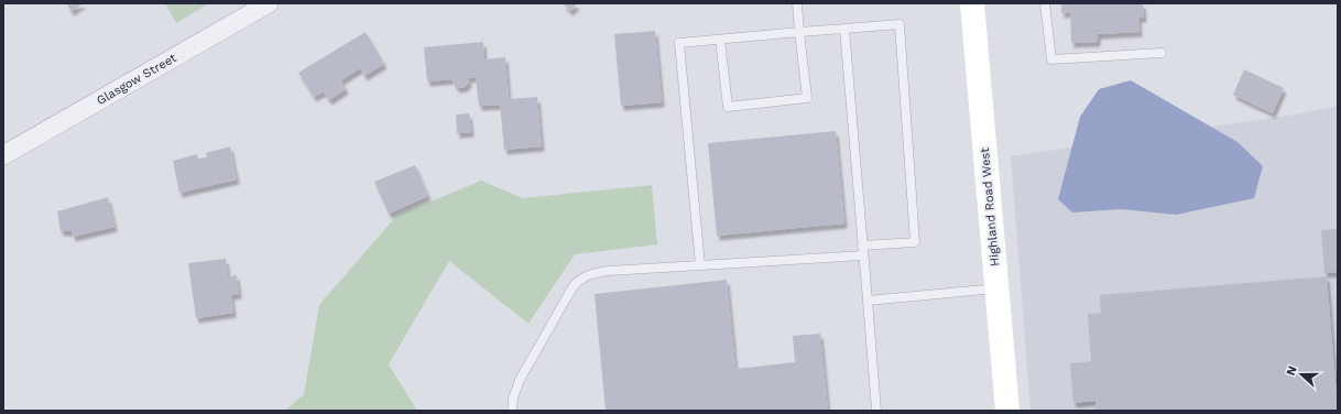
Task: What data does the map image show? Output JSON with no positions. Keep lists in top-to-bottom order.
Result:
{
  "streets": {
    "main road": ["Highland Road West"],
    "street": ["Glasgow Street"]
  },
  "north": "left"
}
